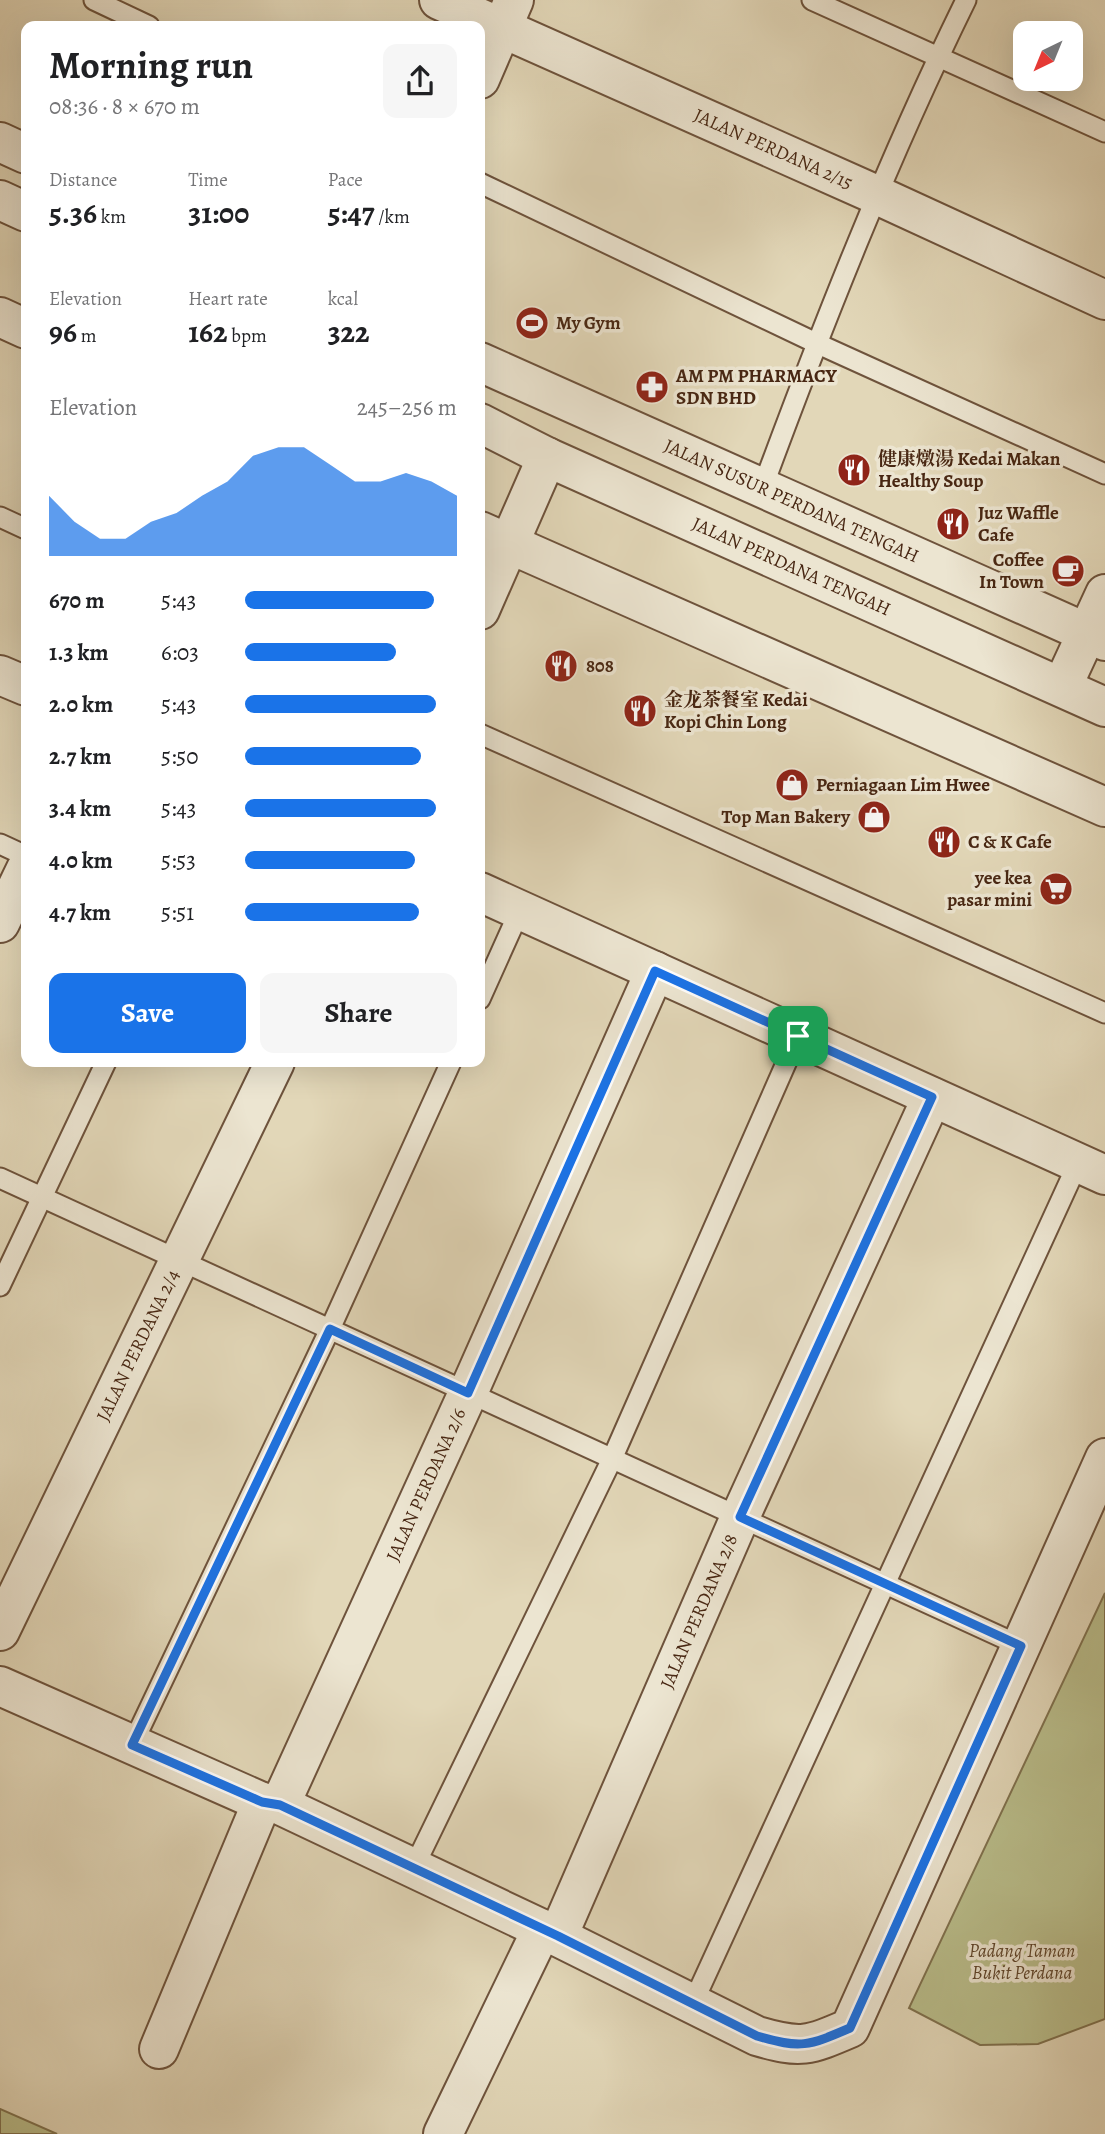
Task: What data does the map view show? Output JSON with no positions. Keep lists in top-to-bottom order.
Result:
{
  "streets": {
    "street": [
      "JALAN PERDANA 2/15",
      "JALAN SUSUR PERDANA TENGAH",
      "JALAN PERDANA TENGAH",
      "JALAN PERDANA 2/4",
      "JALAN PERDANA 2/6",
      "JALAN PERDANA 2/8"
    ]
  },
  "parks": ["Padang Taman Bukit Perdana"],
  "places": {
    "sports": ["My Gym"],
    "pharmacy": ["AM PM PHARMACY SDN BHD"],
    "restaurant": [
      "健康燉湯 Kedai Makan Healthy Soup",
      "Juz Waffle Cafe",
      "808",
      "金龙茶餐室 Kedai Kopi Chin Long",
      "C & K Cafe"
    ],
    "cafe": ["Coffee In Town"],
    "shop": ["Perniagaan Lim Hwee", "Top Man Bakery"],
    "supermarket": ["yee kea pasar mini"]
  },
  "north": "bottom left",
  "page": {
    "heading": ["Morning run", "08:36 · 8 × 670 m"],
    "stats": [
      ["Distance", "5.36 km"],
      ["Time", "31:00"],
      ["Pace", "5:47 /km"],
      ["Elevation", "96 m"],
      ["Heart rate", "162 bpm"],
      ["kcal", "322"]
    ],
    "chart": ["Elevation", "245–256 m"],
    "list": [
      {
        "name": "670 m",
        "note": "5:43"
      },
      {
        "name": "1.3 km",
        "note": "6:03"
      },
      {
        "name": "2.0 km",
        "note": "5:43"
      },
      {
        "name": "2.7 km",
        "note": "5:50"
      },
      {
        "name": "3.4 km",
        "note": "5:43"
      },
      {
        "name": "4.0 km",
        "note": "5:53"
      },
      {
        "name": "4.7 km",
        "note": "5:51"
      }
    ],
    "buttons": ["Save", "Share"]
  }
}
